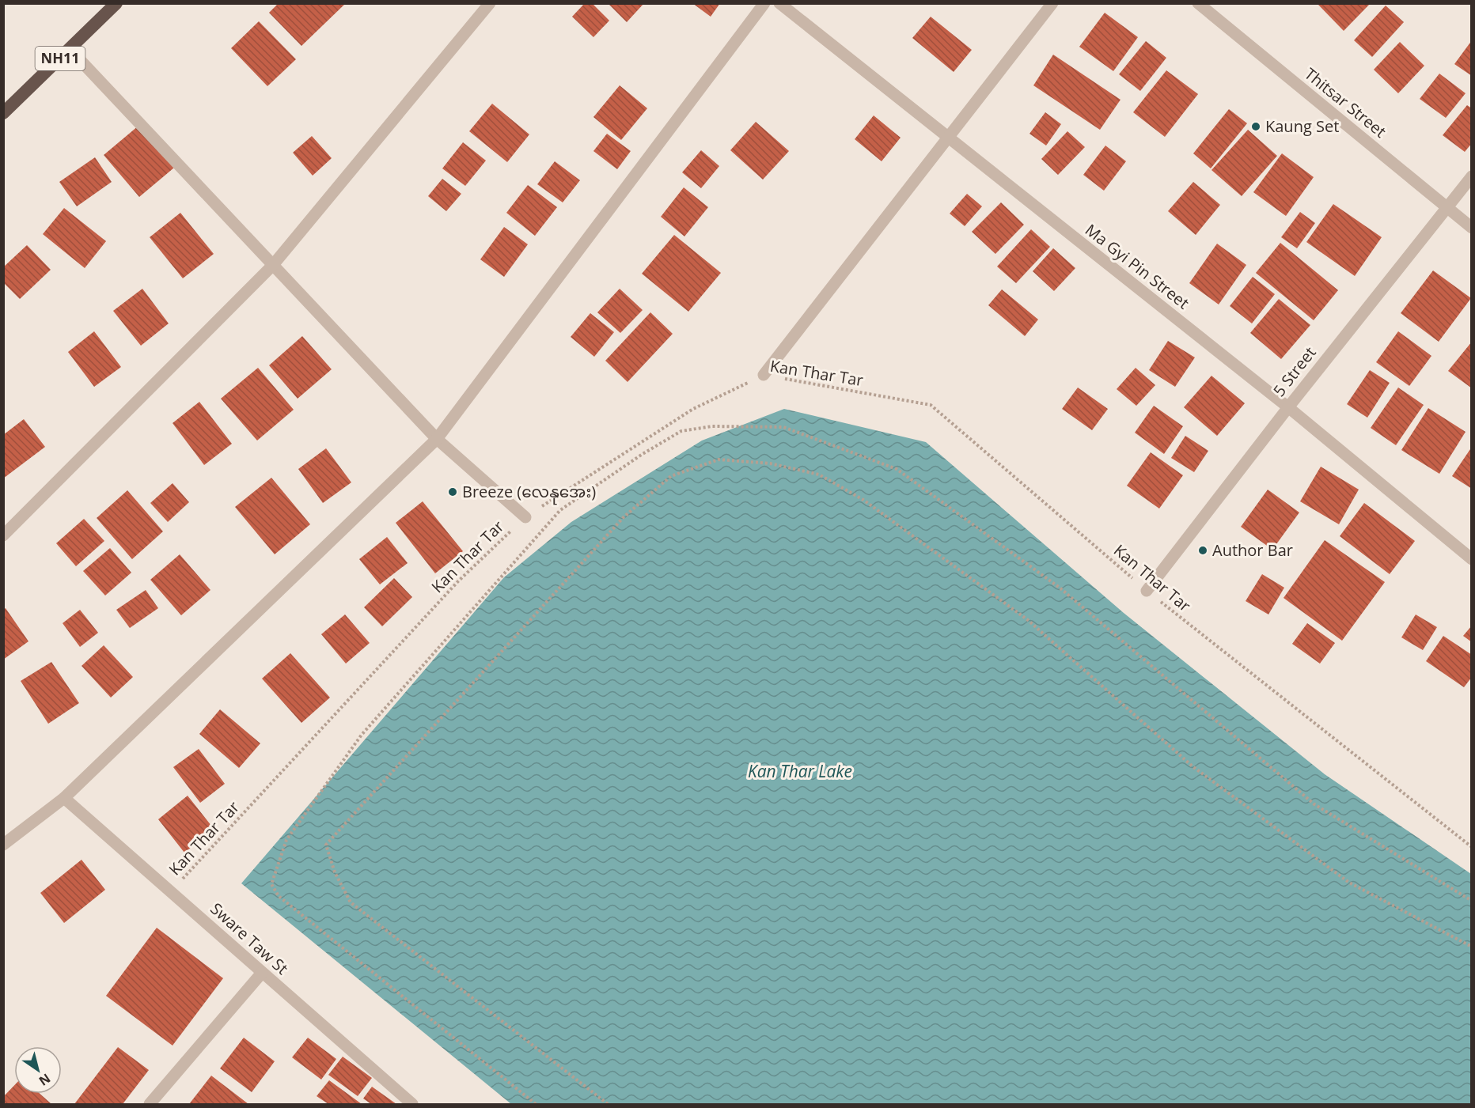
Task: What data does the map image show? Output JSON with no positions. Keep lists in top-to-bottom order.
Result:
{
  "streets": {
    "highway": ["NH11"],
    "street": [
      "Thitsar Street",
      "Ma Gyi Pin Street",
      "5 Street",
      "Sware Taw St"
    ],
    "path": ["Kan Thar Tar"]
  },
  "crossings": [
    ["Thitsar Street", "5 Street"],
    ["Ma Gyi Pin Street", "5 Street"],
    ["5 Street", "Kan Thar Tar"],
    ["Kan Thar Tar", "Sware Taw St"]
  ],
  "water": ["Kan Thar Lake"],
  "places": ["Kaung Set", "Breeze (လေနုအေး)", "Author Bar"],
  "north": "bottom right"
}
